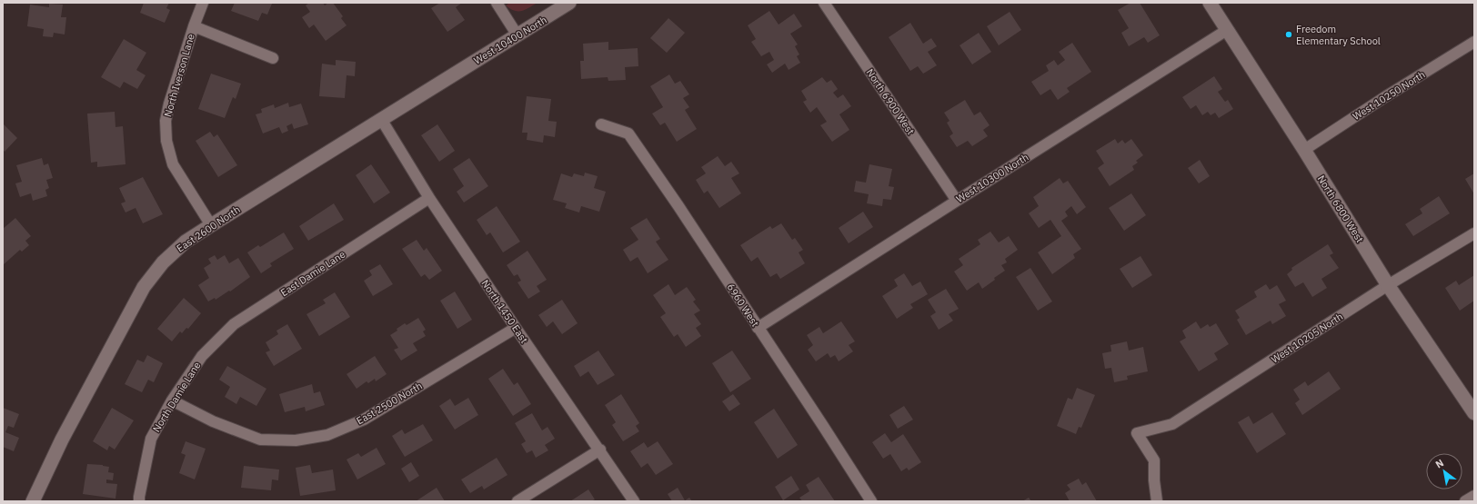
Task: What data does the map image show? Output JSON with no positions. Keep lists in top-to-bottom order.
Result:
{
  "streets": {
    "street": [
      "West 10400 North",
      "North Iverson Lane",
      "West 10250 North",
      "North 6900 West",
      "West 10300 North",
      "North 6800 West",
      "East 2600 North",
      "East Damie Lane",
      "6960 West",
      "North 1450 East",
      "West 10205 North",
      "North Damie Lane",
      "East 2500 North"
    ]
  },
  "crossings": [
    ["West 10400 North", "East 2600 North"],
    ["North Iverson Lane", "East 2600 North"],
    ["West 10250 North", "North 6800 West"],
    ["North 6900 West", "West 10300 North"],
    ["West 10300 North", "North 6800 West"],
    ["West 10300 North", "6960 West"],
    ["North 6800 West", "West 10205 North"],
    ["East 2600 North", "North 1450 East"],
    ["East Damie Lane", "North 1450 East"],
    ["East Damie Lane", "North Damie Lane"],
    ["North 1450 East", "East 2500 North"],
    ["North Damie Lane", "East 2500 North"]
  ],
  "places": ["Freedom Elementary School"],
  "north": "top left"
}
